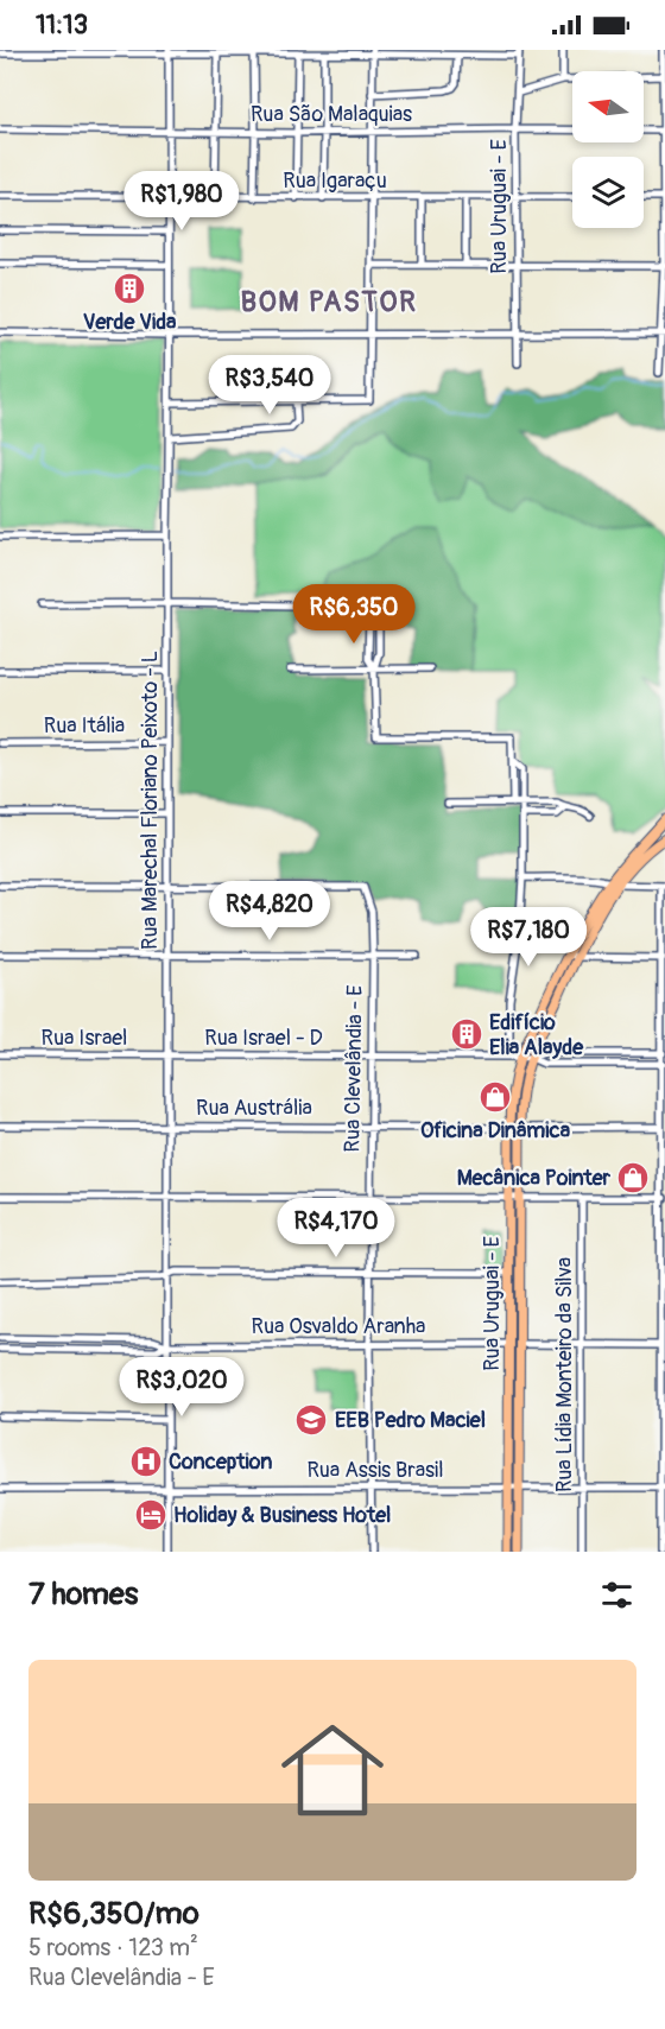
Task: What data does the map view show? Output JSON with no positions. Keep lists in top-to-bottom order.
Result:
{
  "streets": {
    "main road": ["Rua Uruguai - E"],
    "street": [
      "Rua São Malaquias",
      "Rua Igaraçu",
      "Rua Itália",
      "Rua Marechal Floriano Peixoto - L",
      "Rua Israel",
      "Rua Israel - D",
      "Rua Clevelândia - E",
      "Rua Austrália",
      "Rua Osvaldo Aranha",
      "Rua Lídia Monteiro da Silva",
      "Rua Assis Brasil"
    ]
  },
  "crossings": [
    ["Rua São Malaquias", "Rua Uruguai - E"],
    ["Rua São Malaquias", "Rua Marechal Floriano Peixoto - L"],
    ["Rua Igaraçu", "Rua Uruguai - E"],
    ["Rua Igaraçu", "Rua Marechal Floriano Peixoto - L"],
    ["Rua Uruguai - E", "Rua Israel - D"],
    ["Rua Uruguai - E", "Rua Austrália"],
    ["Rua Uruguai - E", "Rua Osvaldo Aranha"],
    ["Rua Uruguai - E", "Rua Assis Brasil"],
    ["Rua Itália", "Rua Marechal Floriano Peixoto - L"],
    ["Rua Marechal Floriano Peixoto - L", "Rua Israel"],
    ["Rua Marechal Floriano Peixoto - L", "Rua Israel - D"],
    ["Rua Marechal Floriano Peixoto - L", "Rua Clevelândia - E"],
    ["Rua Marechal Floriano Peixoto - L", "Rua Austrália"],
    ["Rua Marechal Floriano Peixoto - L", "Rua Osvaldo Aranha"],
    ["Rua Marechal Floriano Peixoto - L", "Rua Assis Brasil"],
    ["Rua Israel", "Rua Israel - D"],
    ["Rua Israel - D", "Rua Clevelândia - E"],
    ["Rua Clevelândia - E", "Rua Austrália"],
    ["Rua Clevelândia - E", "Rua Osvaldo Aranha"],
    ["Rua Clevelândia - E", "Rua Assis Brasil"],
    ["Rua Lídia Monteiro da Silva", "Rua Assis Brasil"]
  ],
  "districts": ["BOM PASTOR"],
  "places": {
    "building": ["Verde Vida", "Edifício Elia Alayde"],
    "shop": ["Oficina Dinâmica", "Mecânica Pointer"],
    "school or university": ["EEB Pedro Maciel"],
    "hospital": ["Conception"],
    "hotel": ["Holiday & Business Hotel"]
  },
  "north": "left",
  "page": {
    "status": "11:13",
    "price": [
      "R$1,980",
      "R$3,540",
      "R$6,350",
      "R$4,820",
      "R$7,180",
      "R$4,170",
      "R$3,020"
    ],
    "heading": "7 homes",
    "list": [
      {
        "name": "R$6,350/mo",
        "note": "5 rooms · 123 m² · Rua Clevelândia - E"
      }
    ]
  }
}
